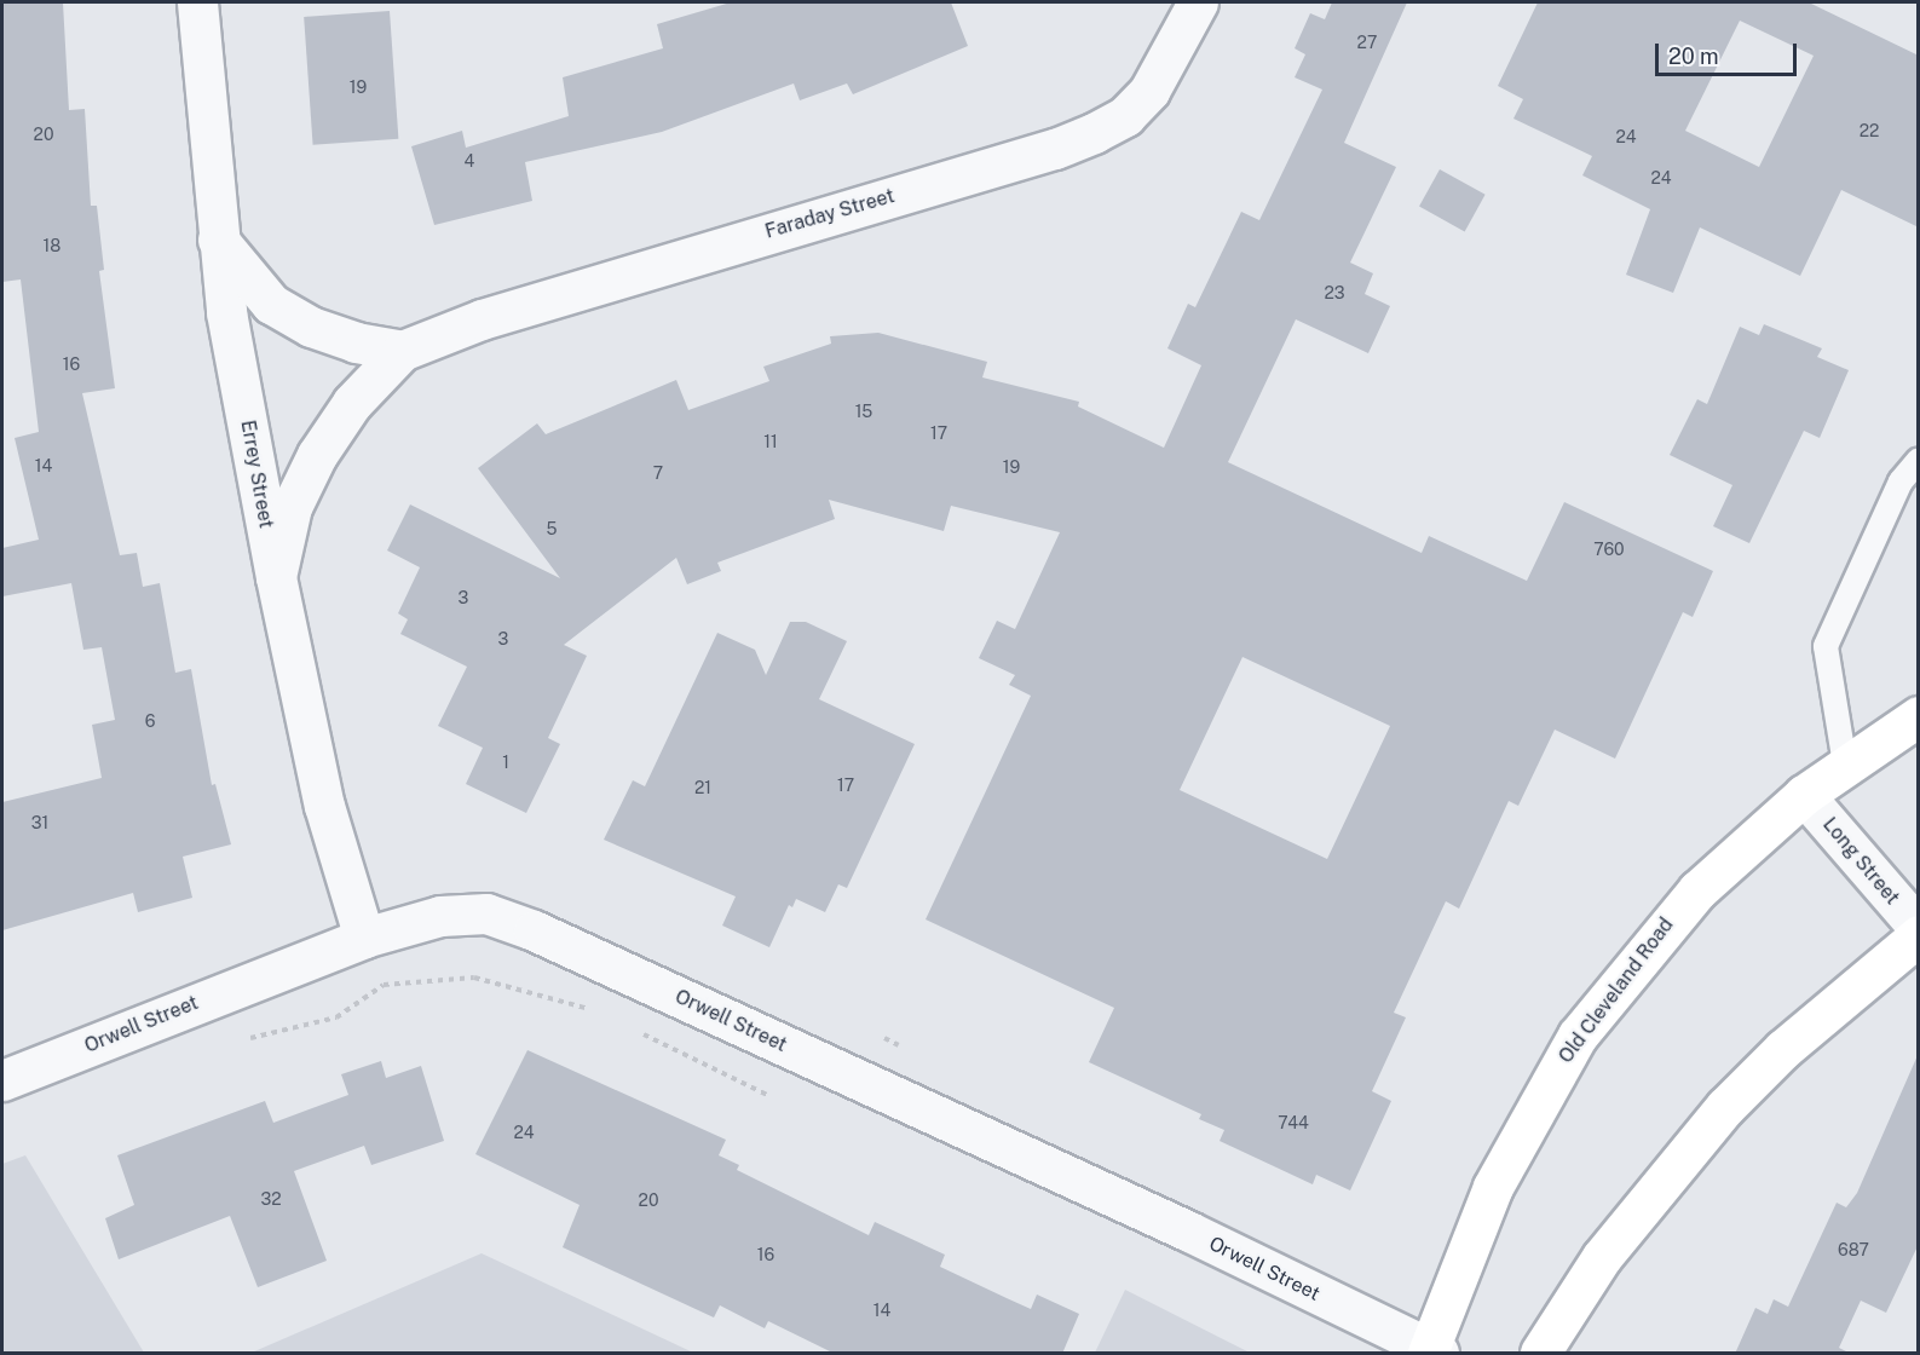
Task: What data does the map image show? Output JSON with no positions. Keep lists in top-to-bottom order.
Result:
{
  "streets": {
    "highway": ["Old Cleveland Road"],
    "street": [
      "Faraday Street",
      "Errey Street",
      "Long Street",
      "Orwell Street"
    ]
  },
  "crossings": [
    ["Faraday Street", "Errey Street"],
    ["Errey Street", "Orwell Street"],
    ["Long Street", "Old Cleveland Road"],
    ["Old Cleveland Road", "Orwell Street"]
  ],
  "house_numbers": [
    "27",
    "19",
    "22",
    "20",
    "24",
    "4",
    "24",
    "18",
    "23",
    "16",
    "15",
    "17",
    "11",
    "14",
    "19",
    "7",
    "5",
    "760",
    "3",
    "3",
    "6",
    "1",
    "17",
    "21",
    "31",
    "744",
    "24",
    "32",
    "20",
    "687",
    "16",
    "14"
  ],
  "scale_bar": "20 m"
}
